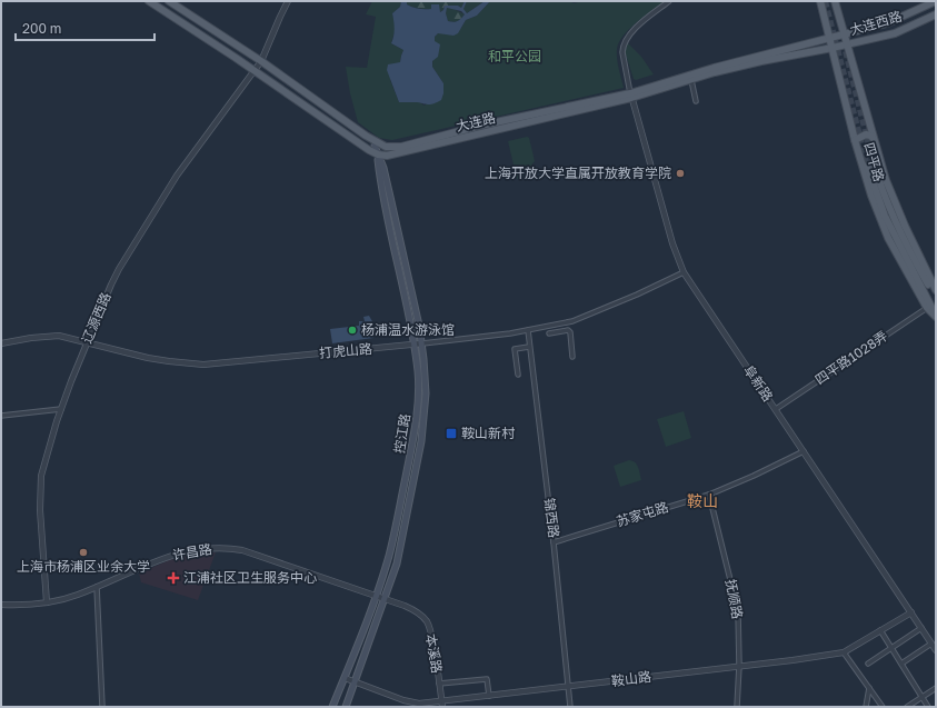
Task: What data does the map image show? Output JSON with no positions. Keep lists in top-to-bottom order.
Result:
{
  "streets": {
    "main road": [
      "大连西路",
      "大连路",
      "四平路",
      "控江路"
    ],
    "street": [
      "辽源西路",
      "打虎山路",
      "四平路1028弄",
      "阜新路",
      "苏家屯路",
      "锦西路",
      "许昌路",
      "抚顺路",
      "本溪路",
      "鞍山路"
    ]
  },
  "crossings": [
    ["大连西路", "大连路"],
    ["大连西路", "四平路"],
    ["大连路", "四平路"],
    ["大连路", "辽源西路"],
    ["大连路", "阜新路"],
    ["大连路", "控江路"],
    ["四平路", "四平路1028弄"],
    ["辽源西路", "打虎山路"],
    ["辽源西路", "许昌路"],
    ["打虎山路", "阜新路"],
    ["打虎山路", "控江路"],
    ["打虎山路", "锦西路"],
    ["四平路1028弄", "阜新路"],
    ["阜新路", "苏家屯路"],
    ["阜新路", "鞍山路"],
    ["控江路", "许昌路"],
    ["控江路", "本溪路"],
    ["控江路", "鞍山路"],
    ["苏家屯路", "锦西路"],
    ["苏家屯路", "抚顺路"],
    ["锦西路", "鞍山路"],
    ["许昌路", "本溪路"],
    ["抚顺路", "鞍山路"],
    ["本溪路", "鞍山路"]
  ],
  "districts": ["鞍山"],
  "parks": ["和平公园"],
  "places": {
    "other": ["上海开放大学直属开放教育学院", "杨浦温水游泳馆", "上海市杨浦区业余大学"],
    "transit": ["鞍山新村"],
    "health": ["江浦社区卫生服务中心"]
  },
  "scale_bar": "200 m"
}
